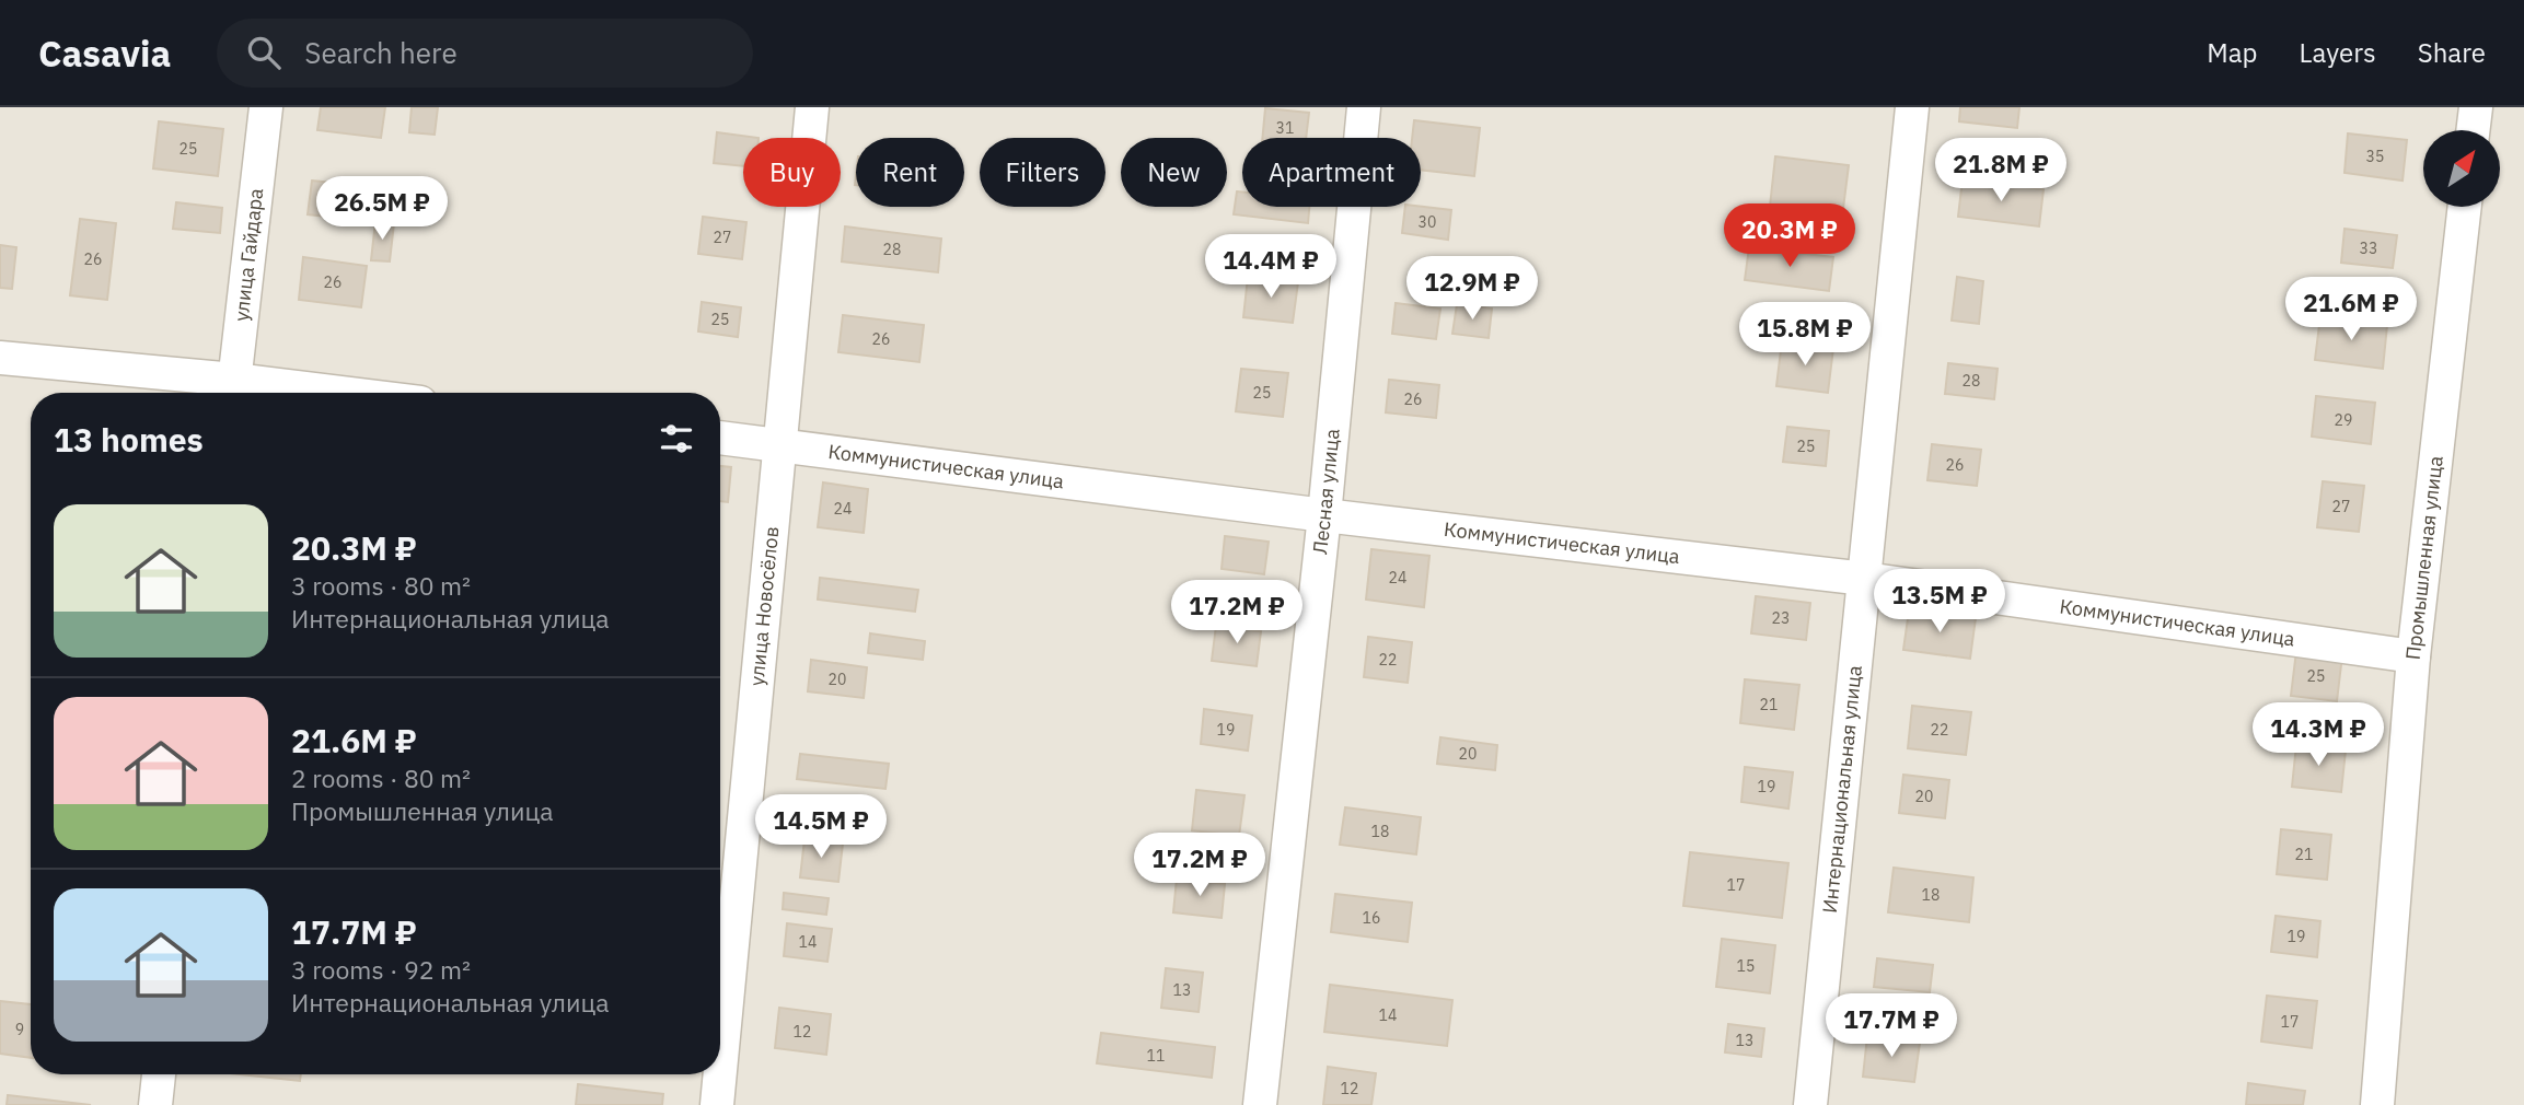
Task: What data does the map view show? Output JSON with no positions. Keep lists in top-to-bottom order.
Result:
{
  "streets": {
    "street": [
      "улица Гайдара",
      "Коммунистическая улица",
      "Лесная улица",
      "Промышленная улица",
      "улица Новосёлов",
      "Интернациональная улица"
    ]
  },
  "crossings": [
    ["Коммунистическая улица", "Лесная улица"],
    ["Коммунистическая улица", "Промышленная улица"],
    ["Коммунистическая улица", "улица Новосёлов"],
    ["Коммунистическая улица", "Интернациональная улица"]
  ],
  "house_numbers": [
    "31",
    "25",
    "35",
    "30",
    "27",
    "33",
    "28",
    "26",
    "26",
    "25",
    "26",
    "28",
    "25",
    "26",
    "29",
    "25",
    "26",
    "27",
    "24",
    "24",
    "23",
    "22",
    "25",
    "20",
    "21",
    "19",
    "22",
    "20",
    "19",
    "20",
    "18",
    "21",
    "17",
    "18",
    "16",
    "19",
    "14",
    "15",
    "13",
    "14",
    "17",
    "9",
    "12",
    "13",
    "11",
    "12"
  ],
  "north": "top right",
  "page": {
    "header": "Casavia",
    "search": "Search here",
    "nav": ["Map", "Layers", "Share"],
    "price": [
      "21.8M ₽",
      "26.5M ₽",
      "20.3M ₽",
      "14.4M ₽",
      "12.9M ₽",
      "21.6M ₽",
      "15.8M ₽",
      "13.5M ₽",
      "17.2M ₽",
      "14.3M ₽",
      "14.5M ₽",
      "17.2M ₽",
      "17.7M ₽"
    ],
    "chip": [
      "Buy",
      "Rent",
      "Filters",
      "New",
      "Apartment"
    ],
    "heading": "13 homes",
    "list": [
      {
        "name": "20.3M ₽",
        "note": "3 rooms · 80 m² · Интернациональная улица"
      },
      {
        "name": "21.6M ₽",
        "note": "2 rooms · 80 m² · Промышленная улица"
      },
      {
        "name": "17.7M ₽",
        "note": "3 rooms · 92 m² · Интернациональная улица"
      }
    ]
  }
}
